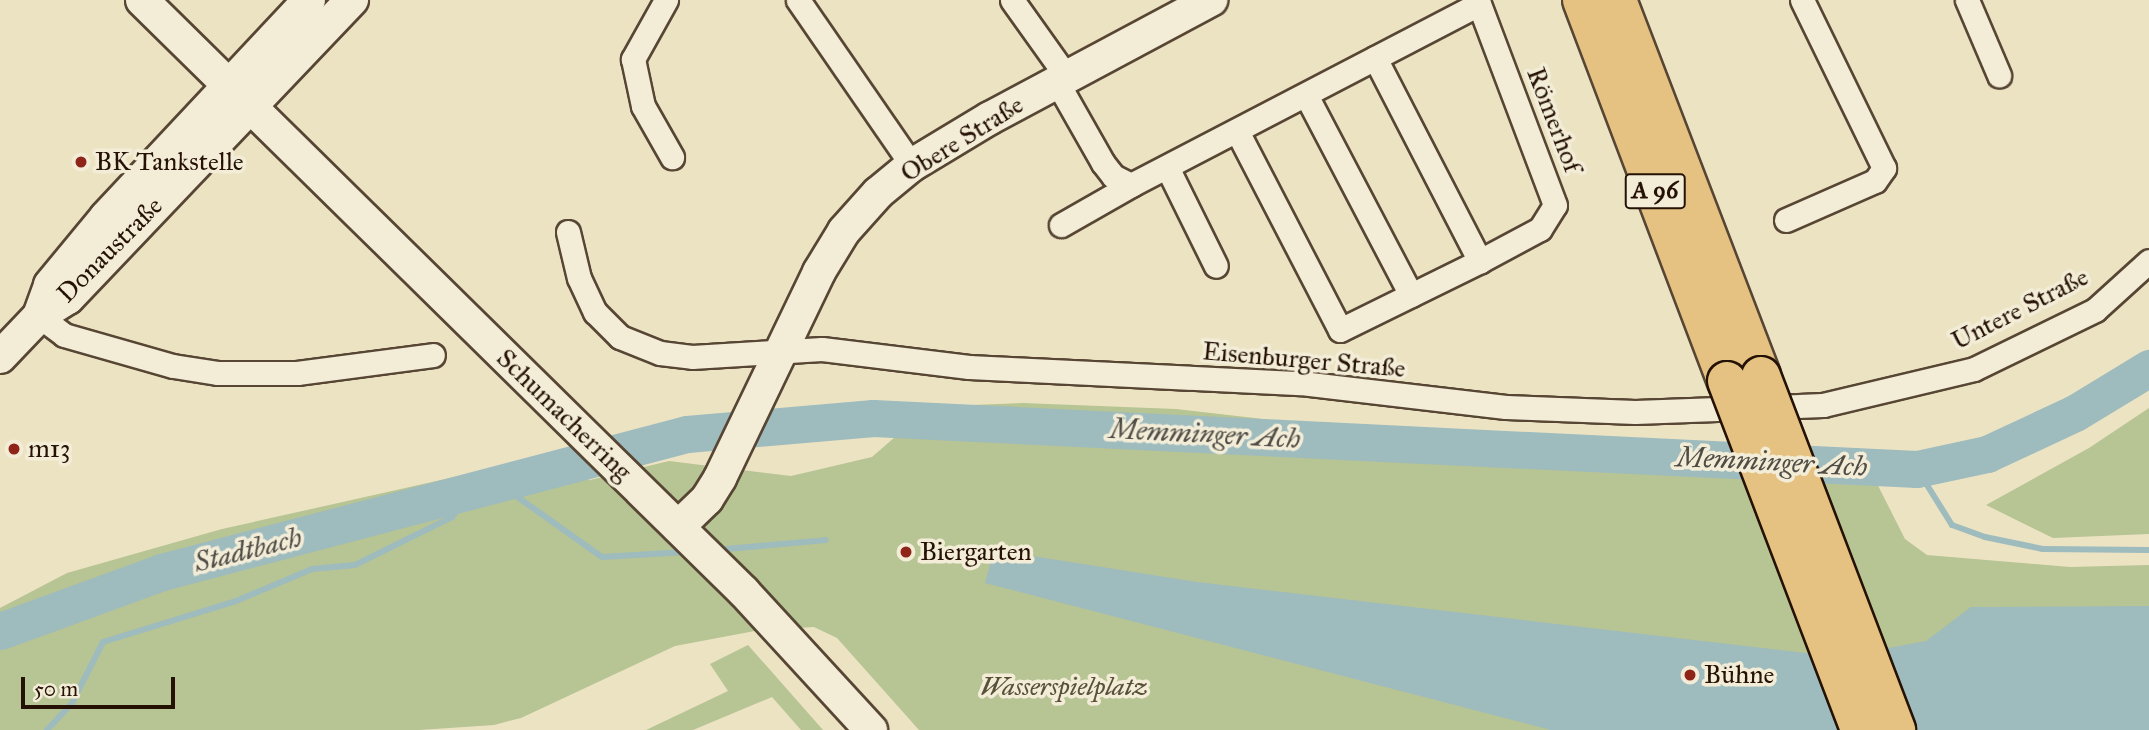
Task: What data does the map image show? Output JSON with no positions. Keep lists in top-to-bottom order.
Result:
{
  "streets": {
    "highway": ["A 96"],
    "street": [
      "Römerhof",
      "Obere Straße",
      "Donaustraße",
      "Untere Straße",
      "Eisenburger Straße",
      "Schumacherring"
    ]
  },
  "crossings": [
    ["Obere Straße", "Eisenburger Straße"],
    ["Obere Straße", "Schumacherring"],
    ["Donaustraße", "Schumacherring"],
    ["Untere Straße", "Eisenburger Straße"]
  ],
  "water": ["Memminger Ach", "Stadtbach"],
  "parks": ["Wasserspielplatz"],
  "places": [
    "BK Tankstelle",
    "m13",
    "Biergarten",
    "Bühne"
  ],
  "scale_bar": "50 m"
}
